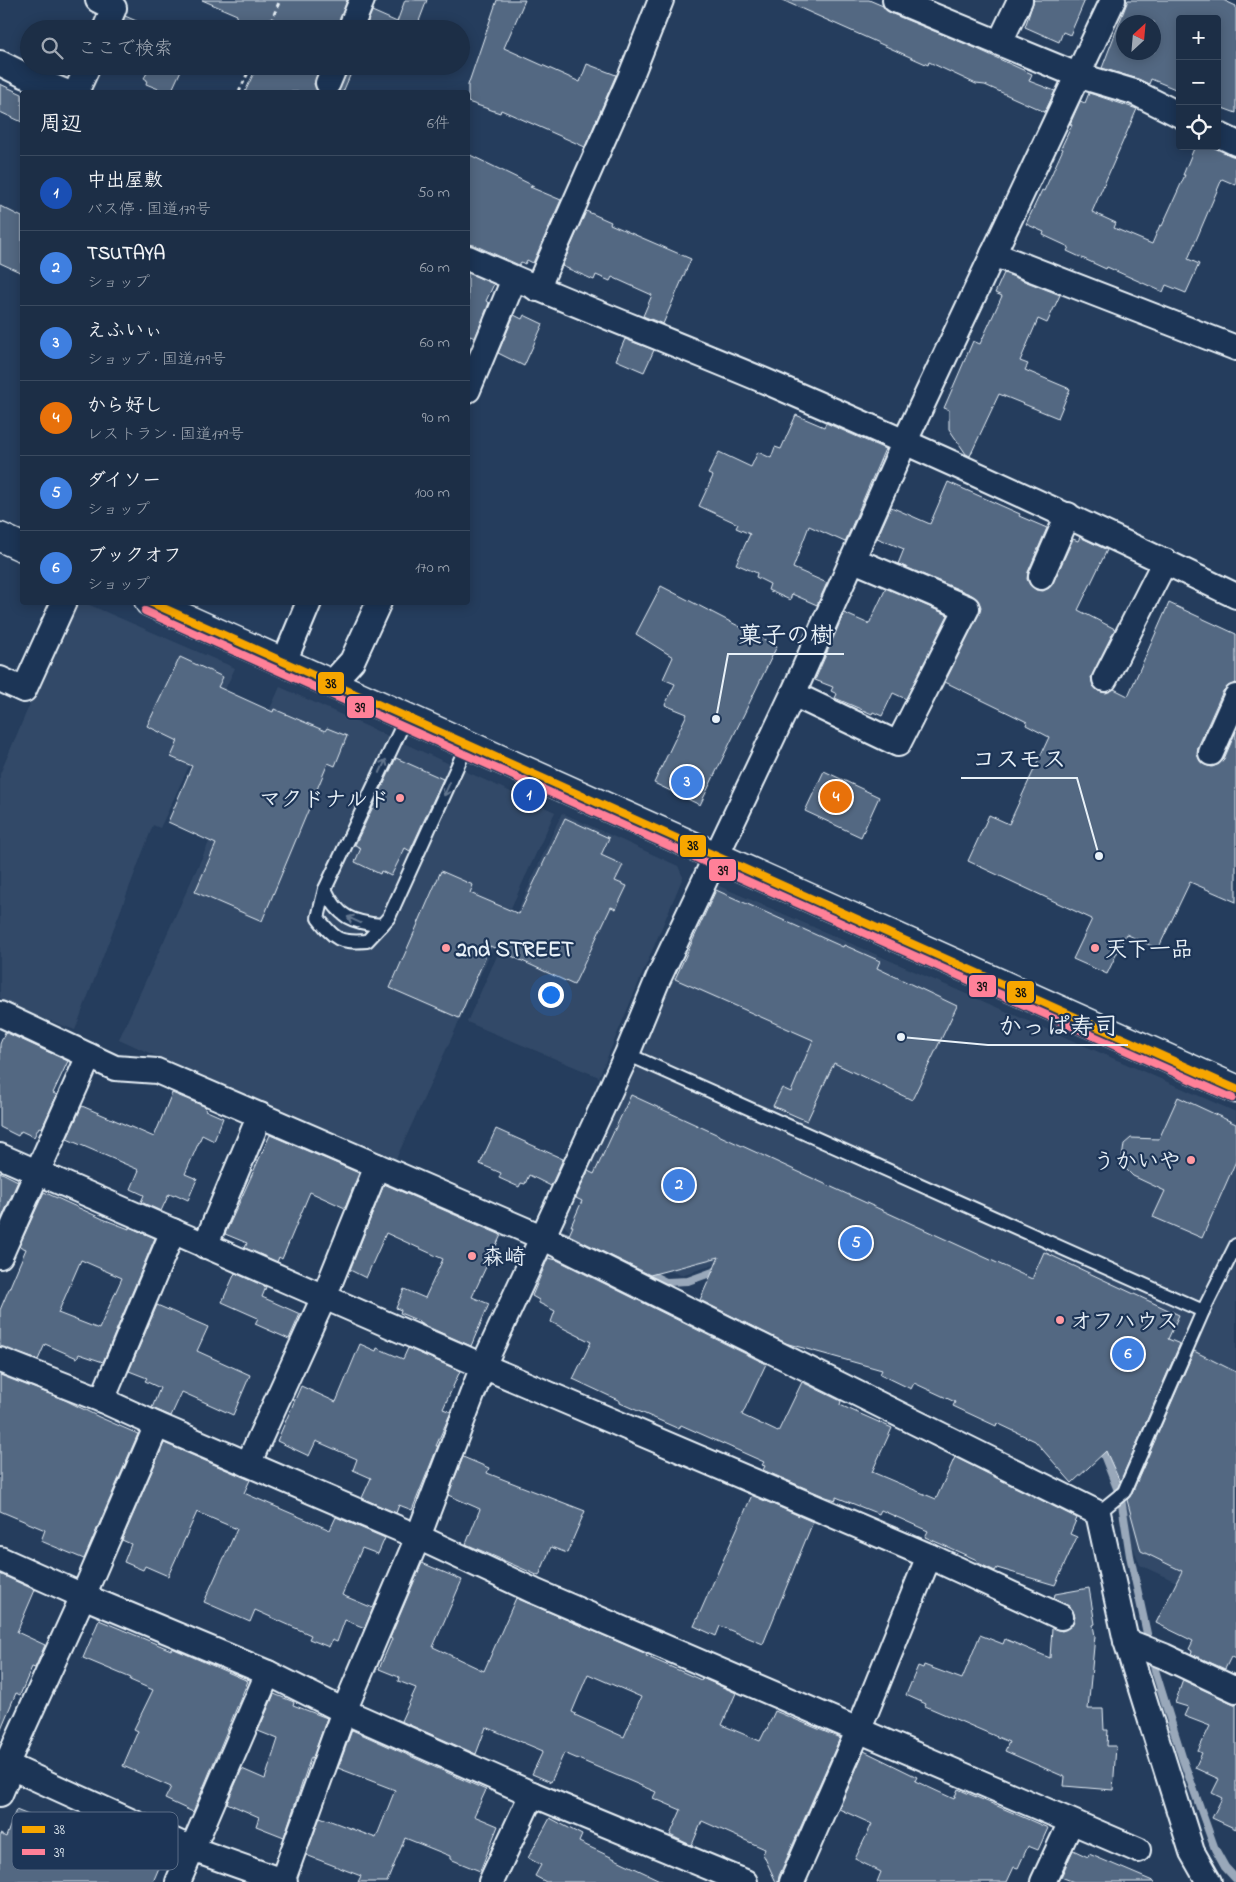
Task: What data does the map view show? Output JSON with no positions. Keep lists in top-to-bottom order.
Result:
{
  "places": [
    "菓子の樹",
    "マクドナルド",
    "コスモス",
    "2nd STREET",
    "天下一品",
    "かっぱ寿司",
    "うかいや",
    "森崎",
    "オフハウス"
  ],
  "lines": ["transit line 38", "transit line 39"],
  "legend": ["38", "39"],
  "north": "top right",
  "page": {
    "map_buttons": ["+", "−"],
    "search": "ここで検索",
    "heading": ["周辺", "6件"],
    "list": [
      {
        "mark": "1",
        "name": "中出屋敷",
        "note": "バス停 · 国道179号",
        "value": "50 m"
      },
      {
        "mark": "2",
        "name": "TSUTAYA",
        "note": "ショップ",
        "value": "60 m"
      },
      {
        "mark": "3",
        "name": "えふいぃ",
        "note": "ショップ · 国道179号",
        "value": "60 m"
      },
      {
        "mark": "4",
        "name": "から好し",
        "note": "レストラン · 国道179号",
        "value": "90 m"
      },
      {
        "mark": "5",
        "name": "ダイソー",
        "note": "ショップ",
        "value": "100 m"
      },
      {
        "mark": "6",
        "name": "ブックオフ",
        "note": "ショップ",
        "value": "170 m"
      }
    ],
    "pins": [
      "3",
      "1",
      "4",
      "2",
      "5",
      "6"
    ]
  }
}
